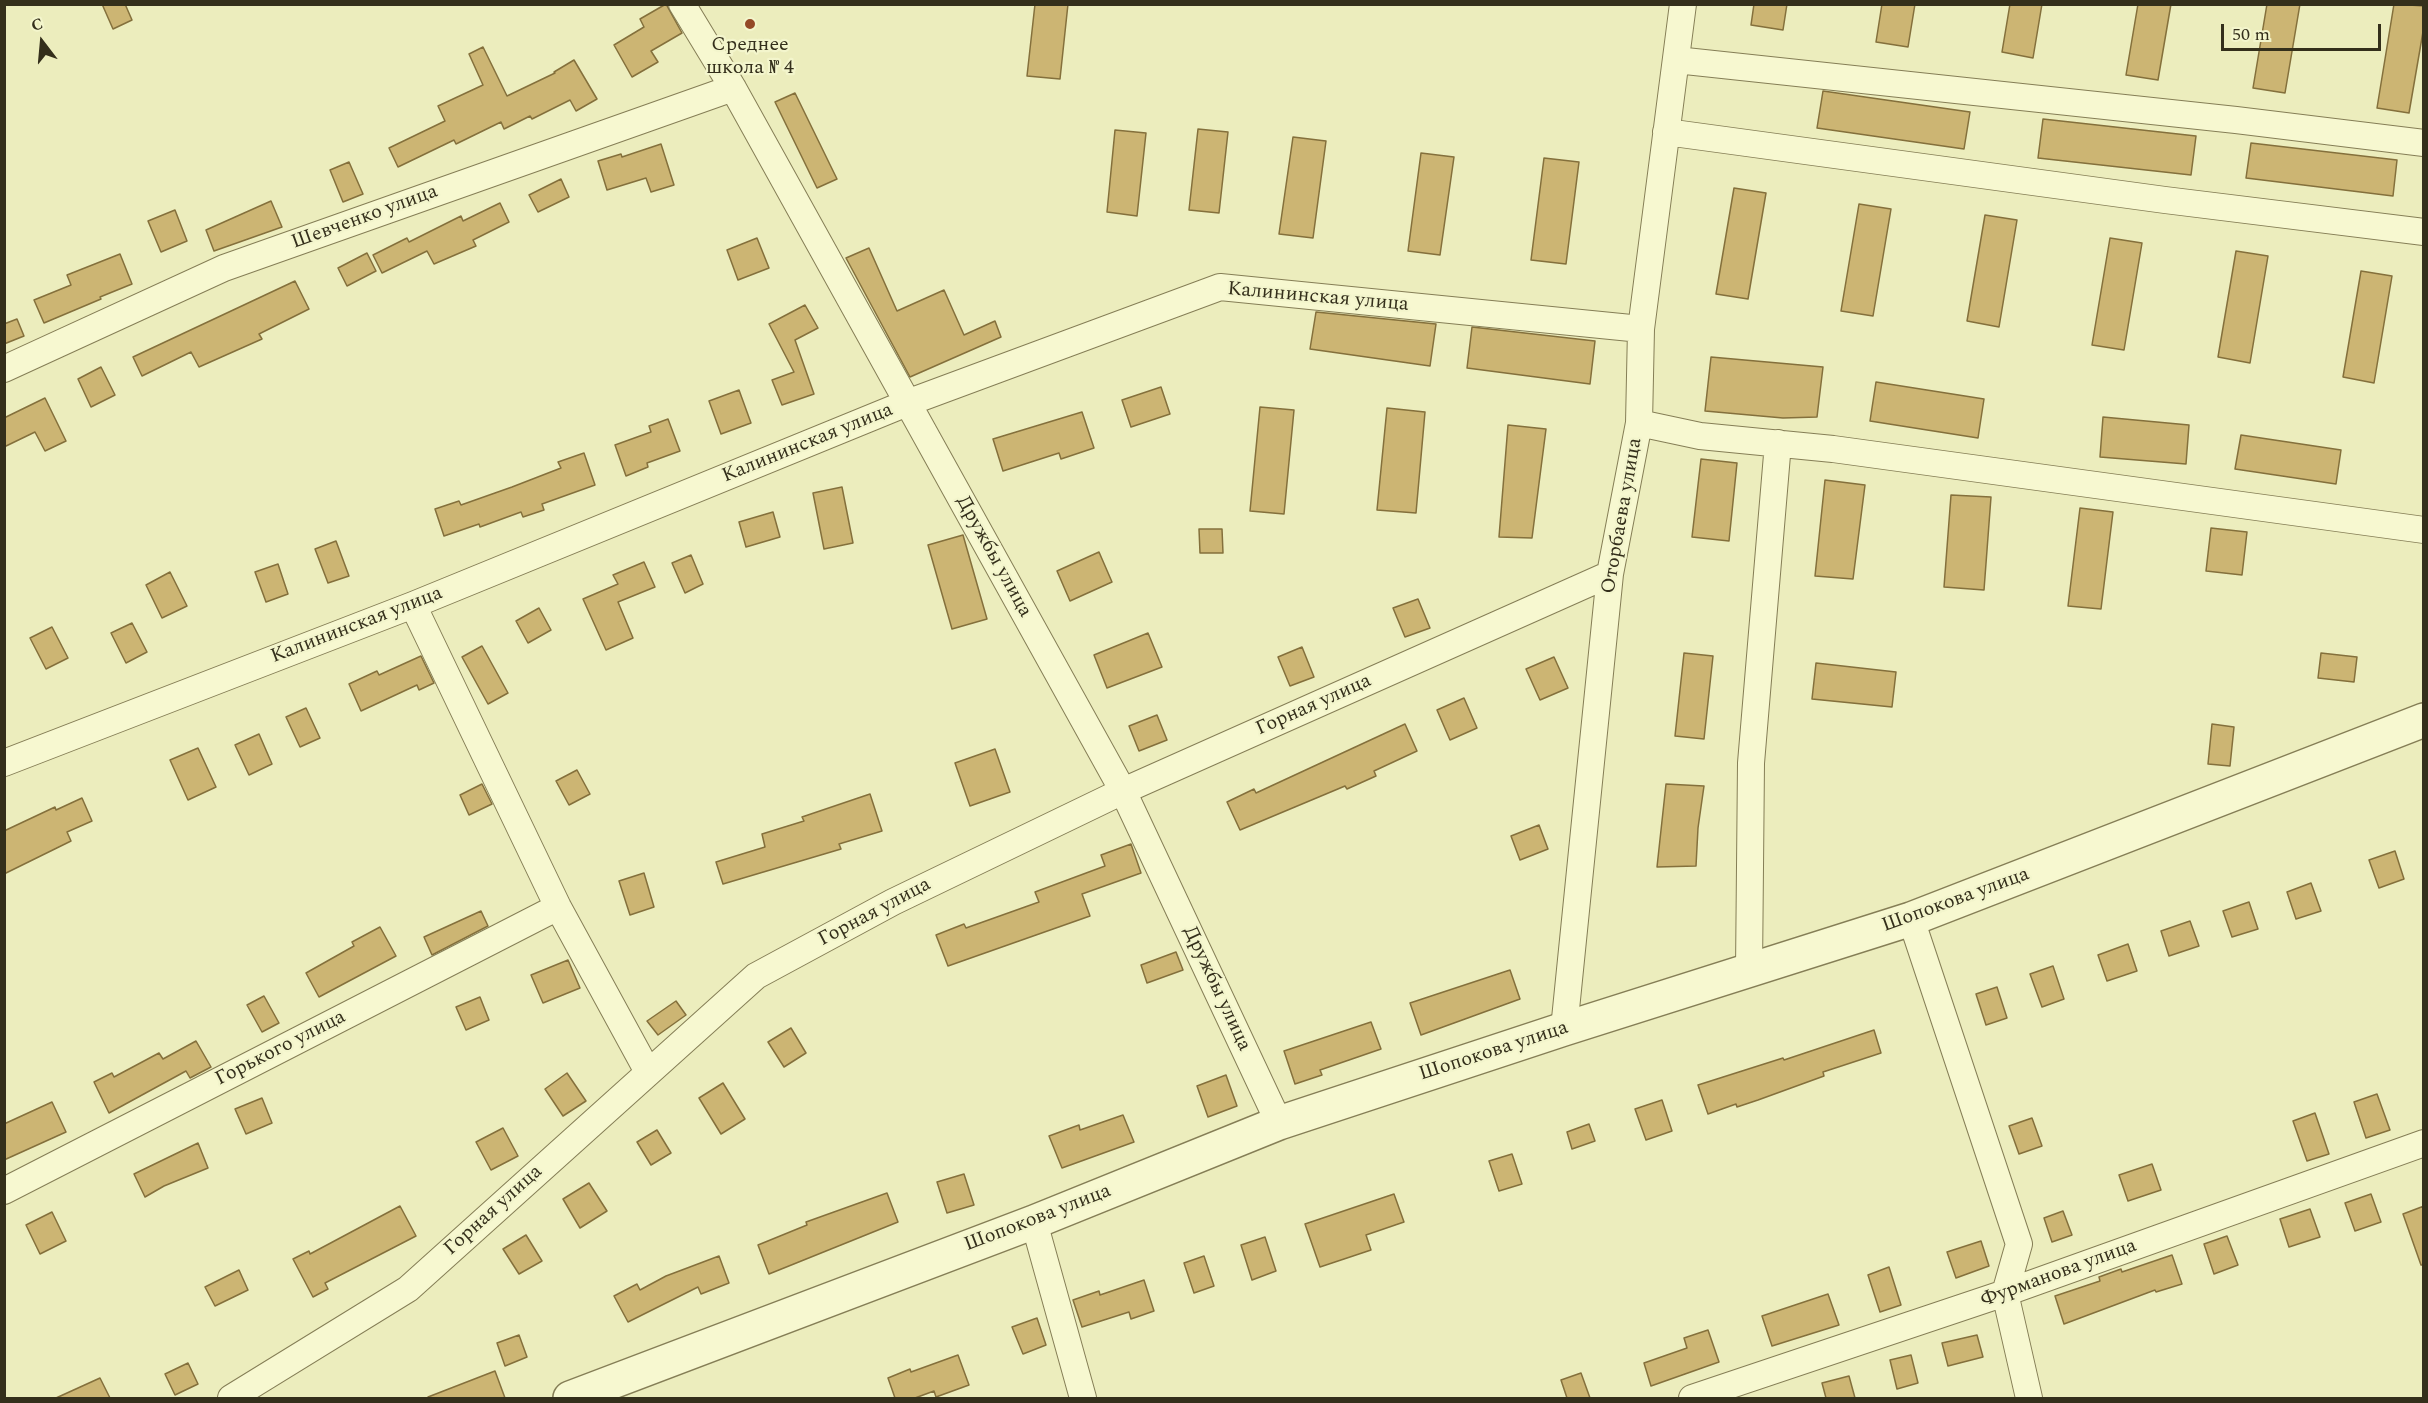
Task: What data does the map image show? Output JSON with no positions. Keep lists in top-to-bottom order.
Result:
{
  "streets": {
    "street": [
      "Шевченко улица",
      "Калининская улица",
      "Оторбаева улица",
      "Дружбы улица",
      "Горная улица",
      "Шопокова улица",
      "Горького улица",
      "Фурманова улица"
    ]
  },
  "crossings": [
    ["Шевченко улица", "Дружбы улица"],
    ["Калининская улица", "Оторбаева улица"],
    ["Калининская улица", "Дружбы улица"],
    ["Оторбаева улица", "Горная улица"],
    ["Оторбаева улица", "Шопокова улица"],
    ["Дружбы улица", "Горная улица"],
    ["Дружбы улица", "Шопокова улица"]
  ],
  "places": ["Среднее школа № 4"],
  "scale_bar": "50 m",
  "north": "top"
}
